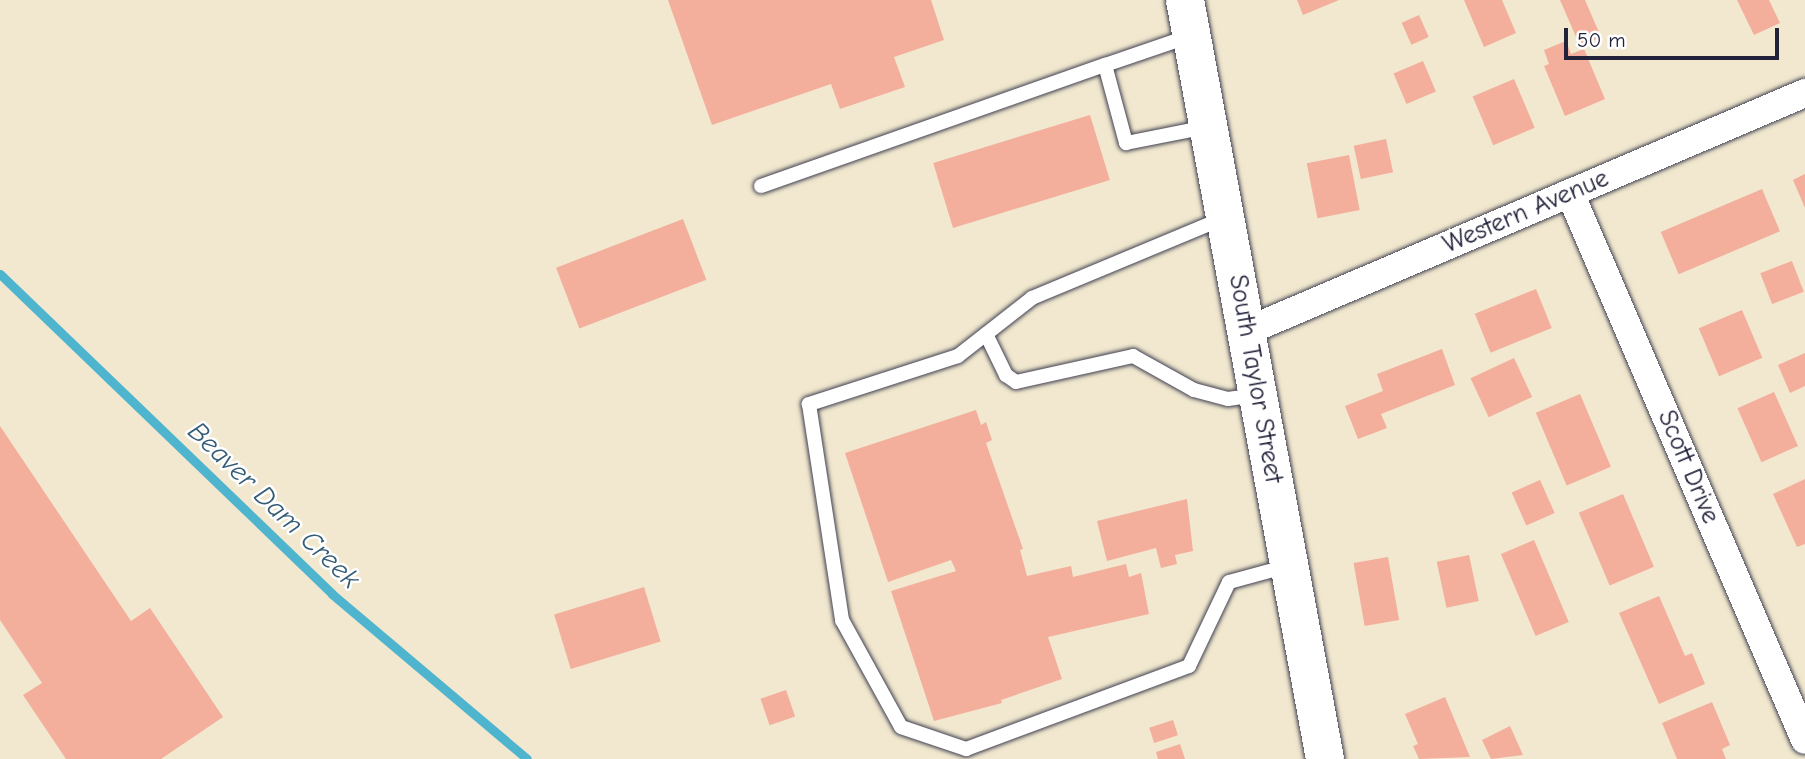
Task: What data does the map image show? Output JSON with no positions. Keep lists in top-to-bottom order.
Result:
{
  "streets": {
    "street": ["Western Avenue", "South Taylor Street", "Scott Drive"]
  },
  "crossings": [
    ["Western Avenue", "South Taylor Street"],
    ["Western Avenue", "Scott Drive"]
  ],
  "water": ["Beaver Dam Creek"],
  "scale_bar": "50 m"
}
